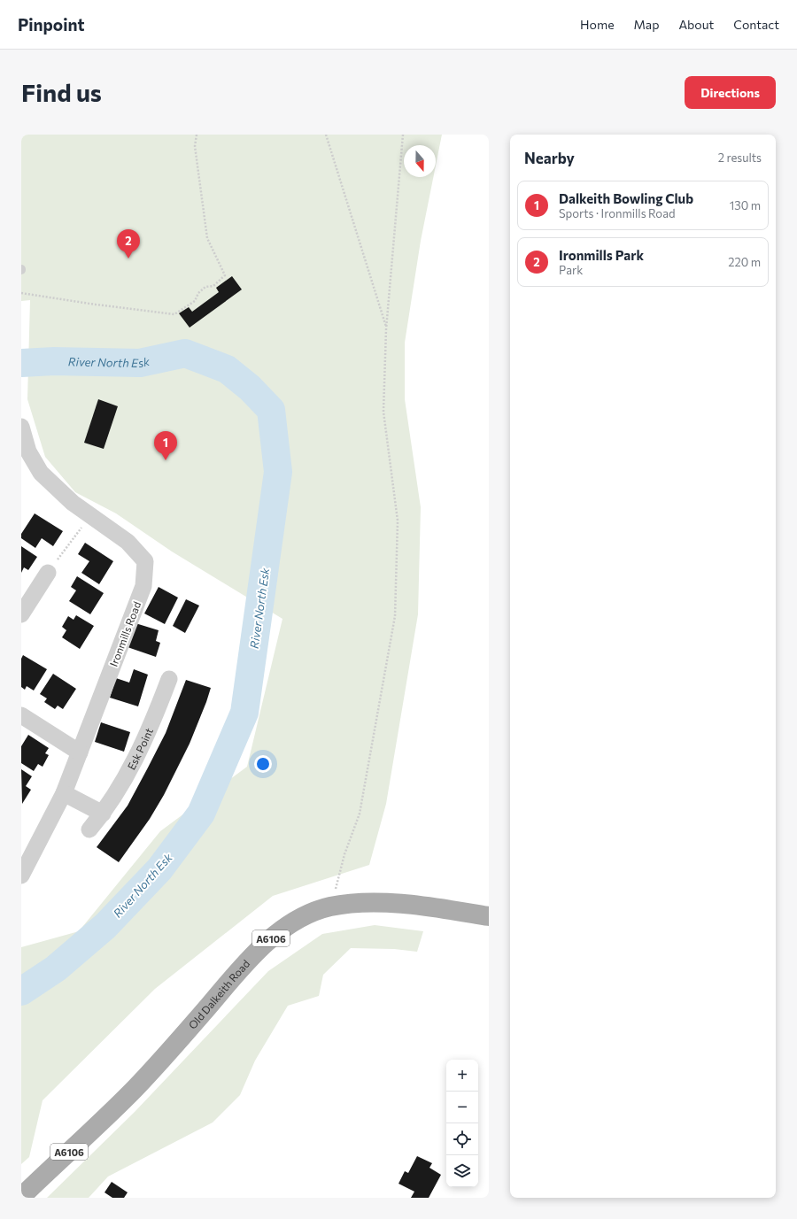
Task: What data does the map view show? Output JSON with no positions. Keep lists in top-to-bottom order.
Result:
{
  "streets": {
    "main road": ["A6106", "Old Dalkeith Road"],
    "street": ["Ironmills Road", "Esk Point"]
  },
  "water": ["River North Esk"],
  "north": "bottom",
  "page": {
    "header": "Pinpoint",
    "nav": [
      "Home",
      "Map",
      "About",
      "Contact"
    ],
    "buttons": "Directions",
    "title": "Find us",
    "heading": ["Nearby", "2 results"],
    "list": [
      {
        "mark": "1",
        "name": "Dalkeith Bowling Club",
        "note": "Sports · Ironmills Road",
        "value": "130 m"
      },
      {
        "mark": "2",
        "name": "Ironmills Park",
        "note": "Park",
        "value": "220 m"
      }
    ],
    "pins": ["2", "1"],
    "map_buttons": ["+", "−"]
  }
}
